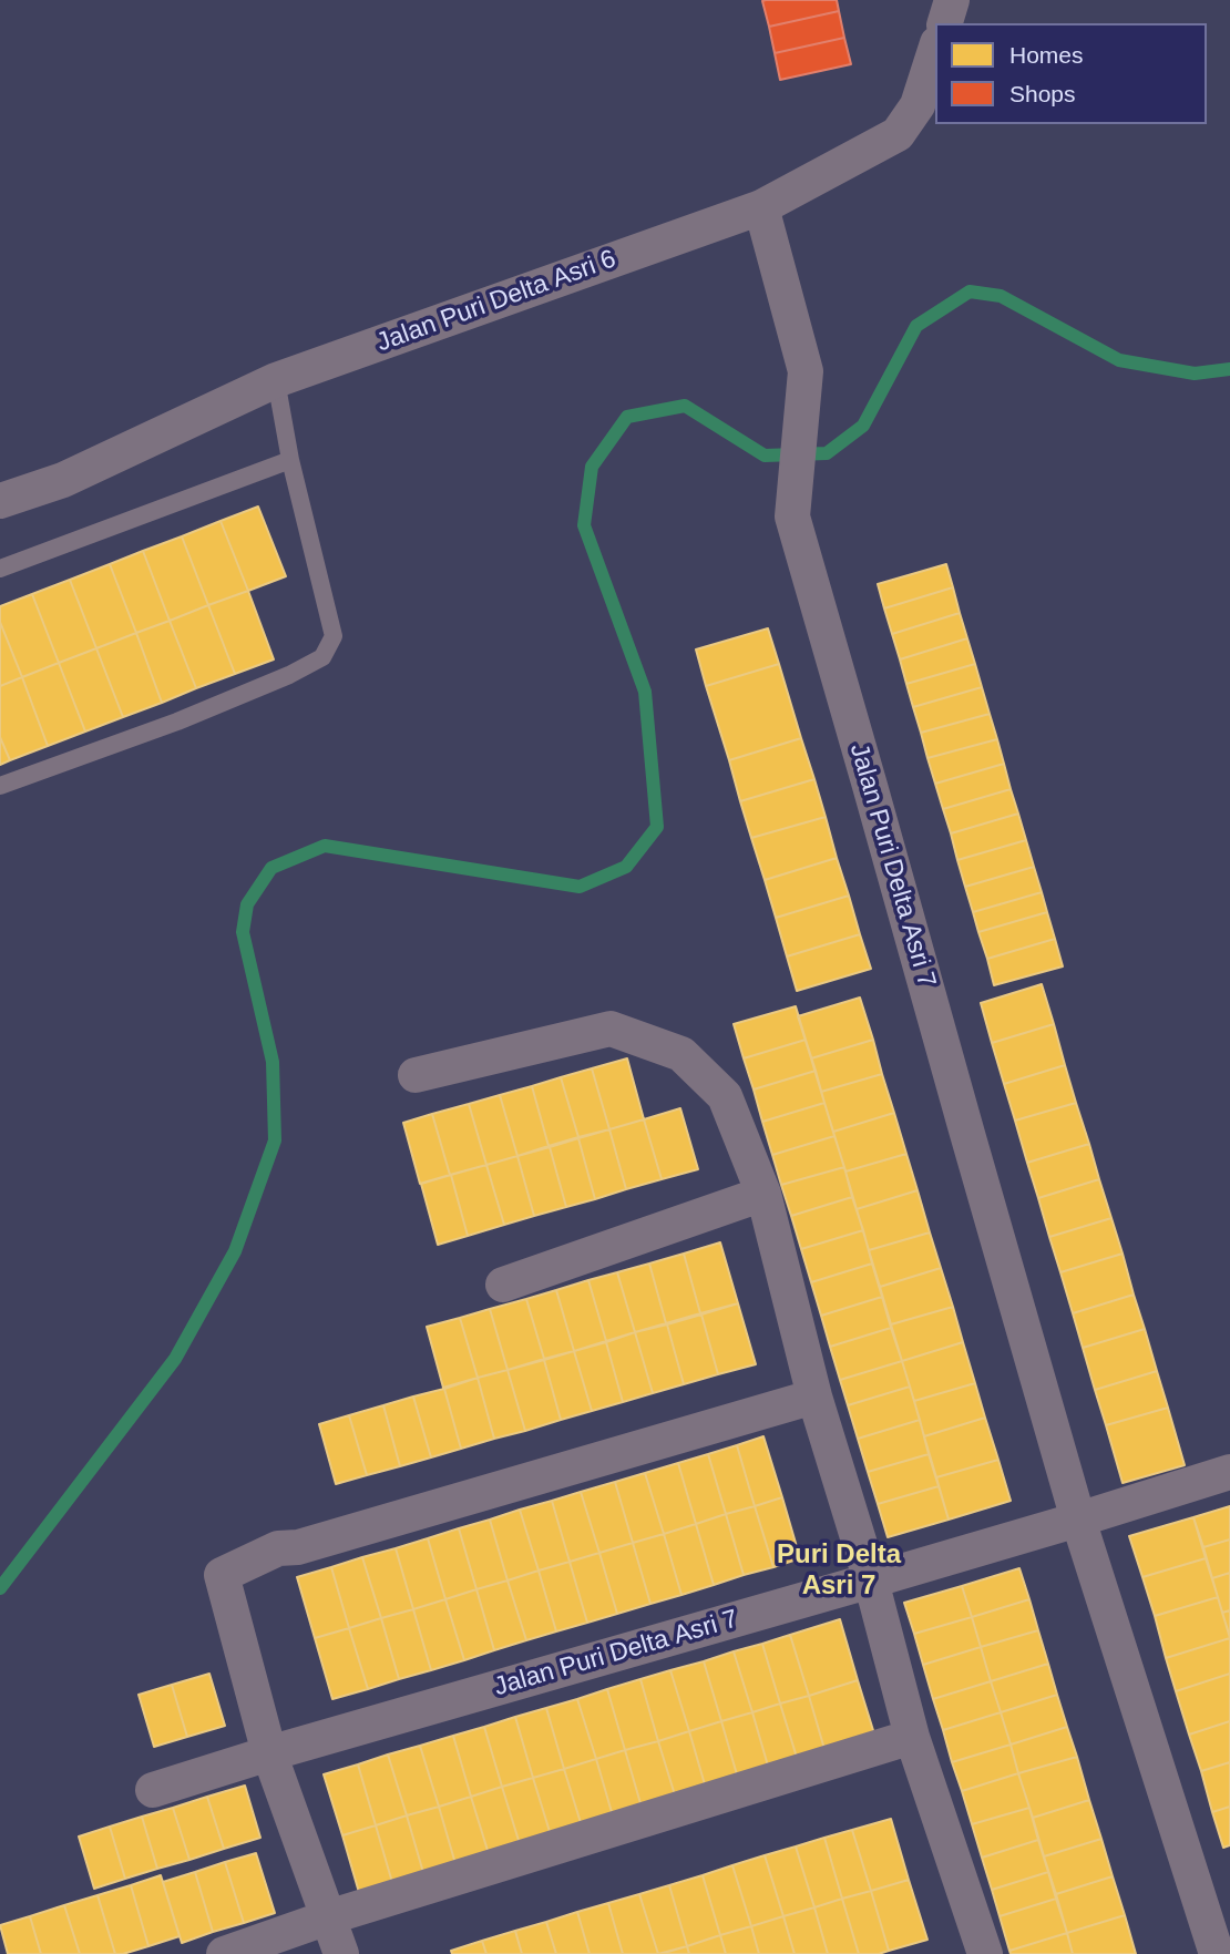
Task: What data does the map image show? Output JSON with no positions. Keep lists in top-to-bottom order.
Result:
{
  "streets": {
    "street": ["Jalan Puri Delta Asri 6", "Jalan Puri Delta Asri 7"]
  },
  "crossings": [
    ["Jalan Puri Delta Asri 6", "Jalan Puri Delta Asri 7"]
  ],
  "districts": ["Puri Delta Asri 7"],
  "legend": ["Homes", "Shops"]
}
